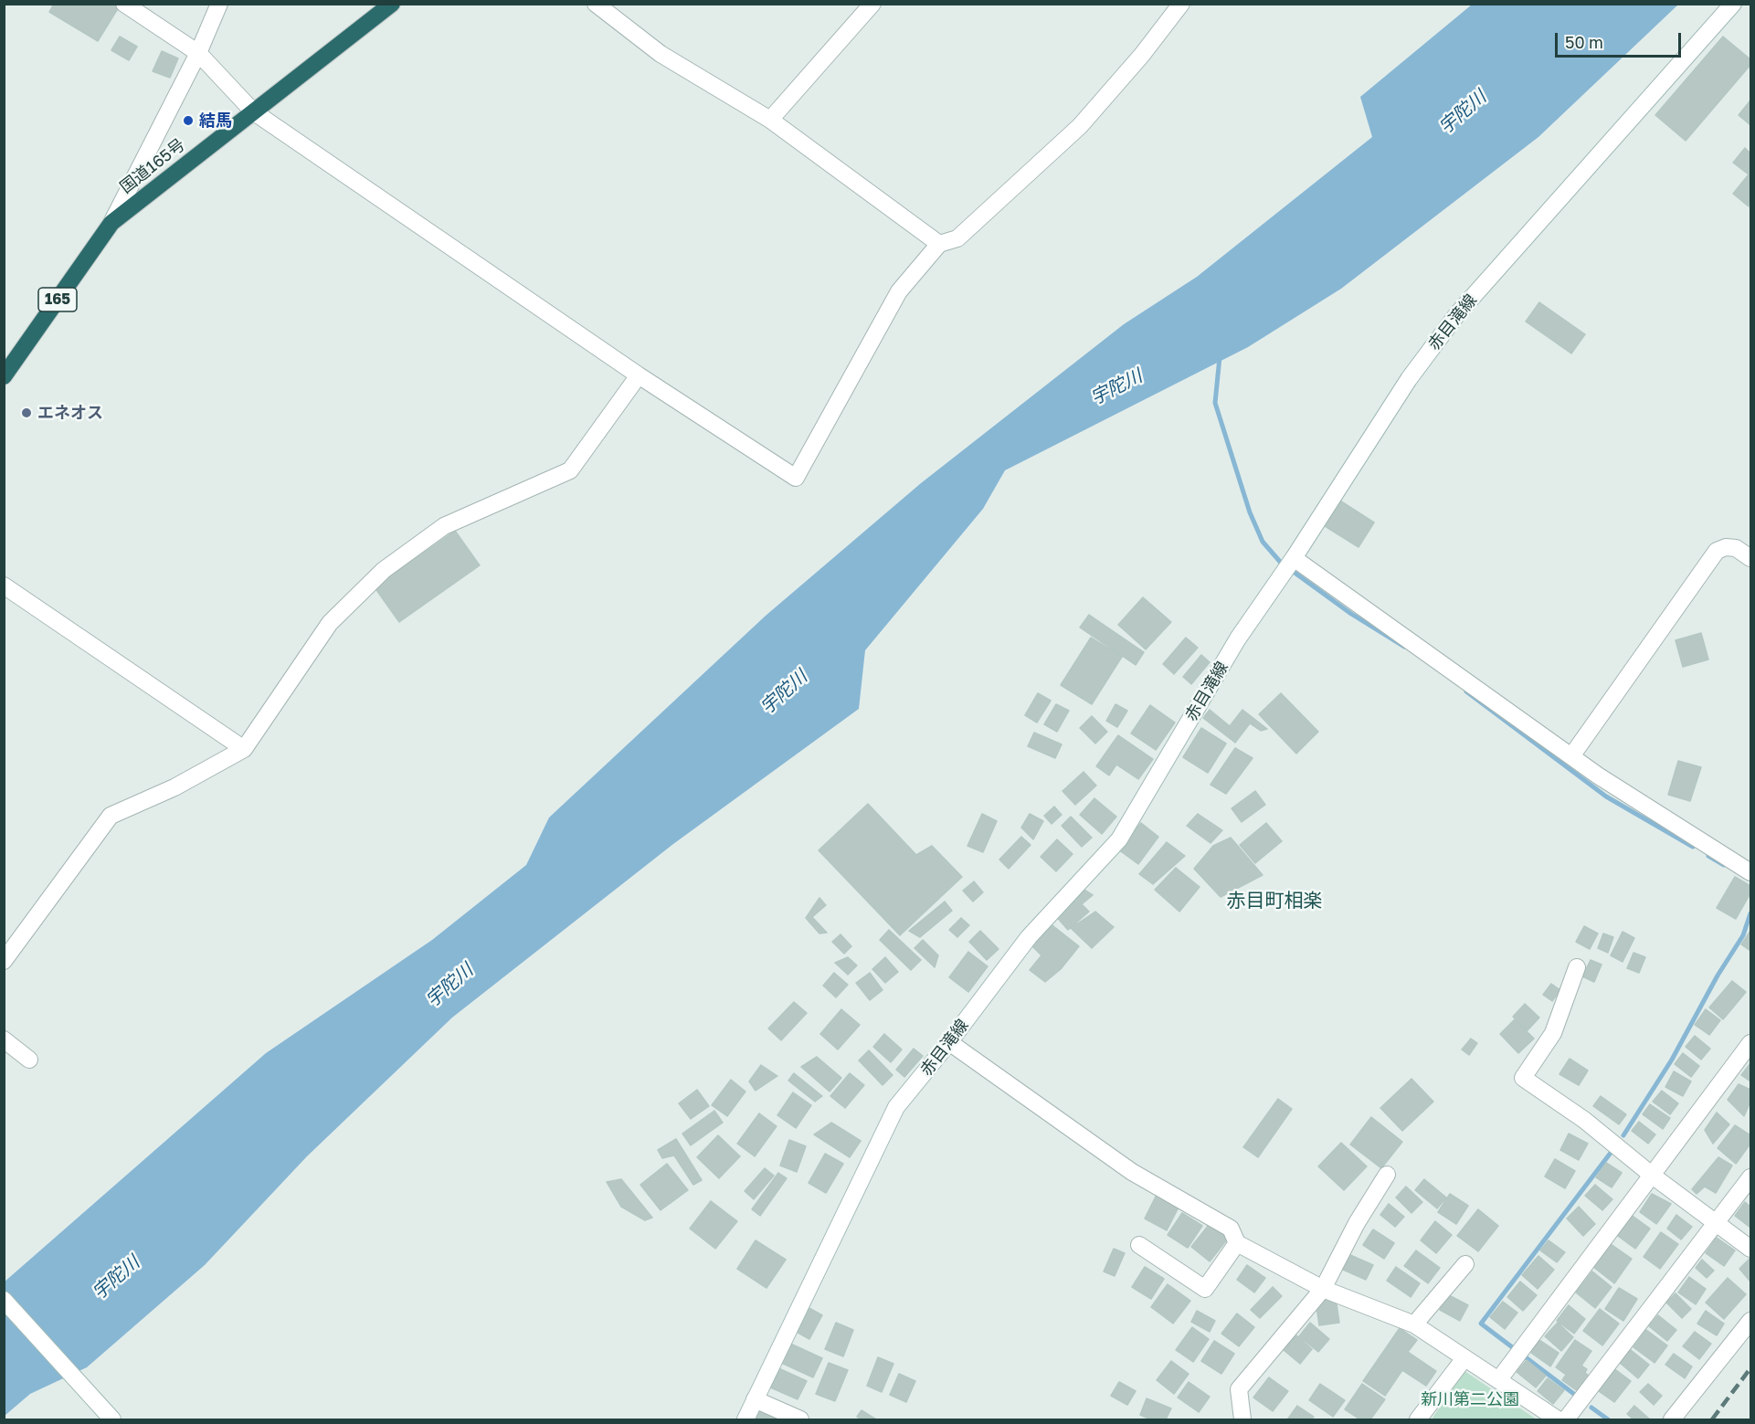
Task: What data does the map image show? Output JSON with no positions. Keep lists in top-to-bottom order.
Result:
{
  "streets": {
    "highway": ["国道165号", "165"],
    "street": ["赤目滝線"]
  },
  "districts": ["赤目町相楽"],
  "water": ["宇陀川"],
  "parks": ["新川第二公園"],
  "places": ["結馬", "エネオス"],
  "scale_bar": "50 m"
}
